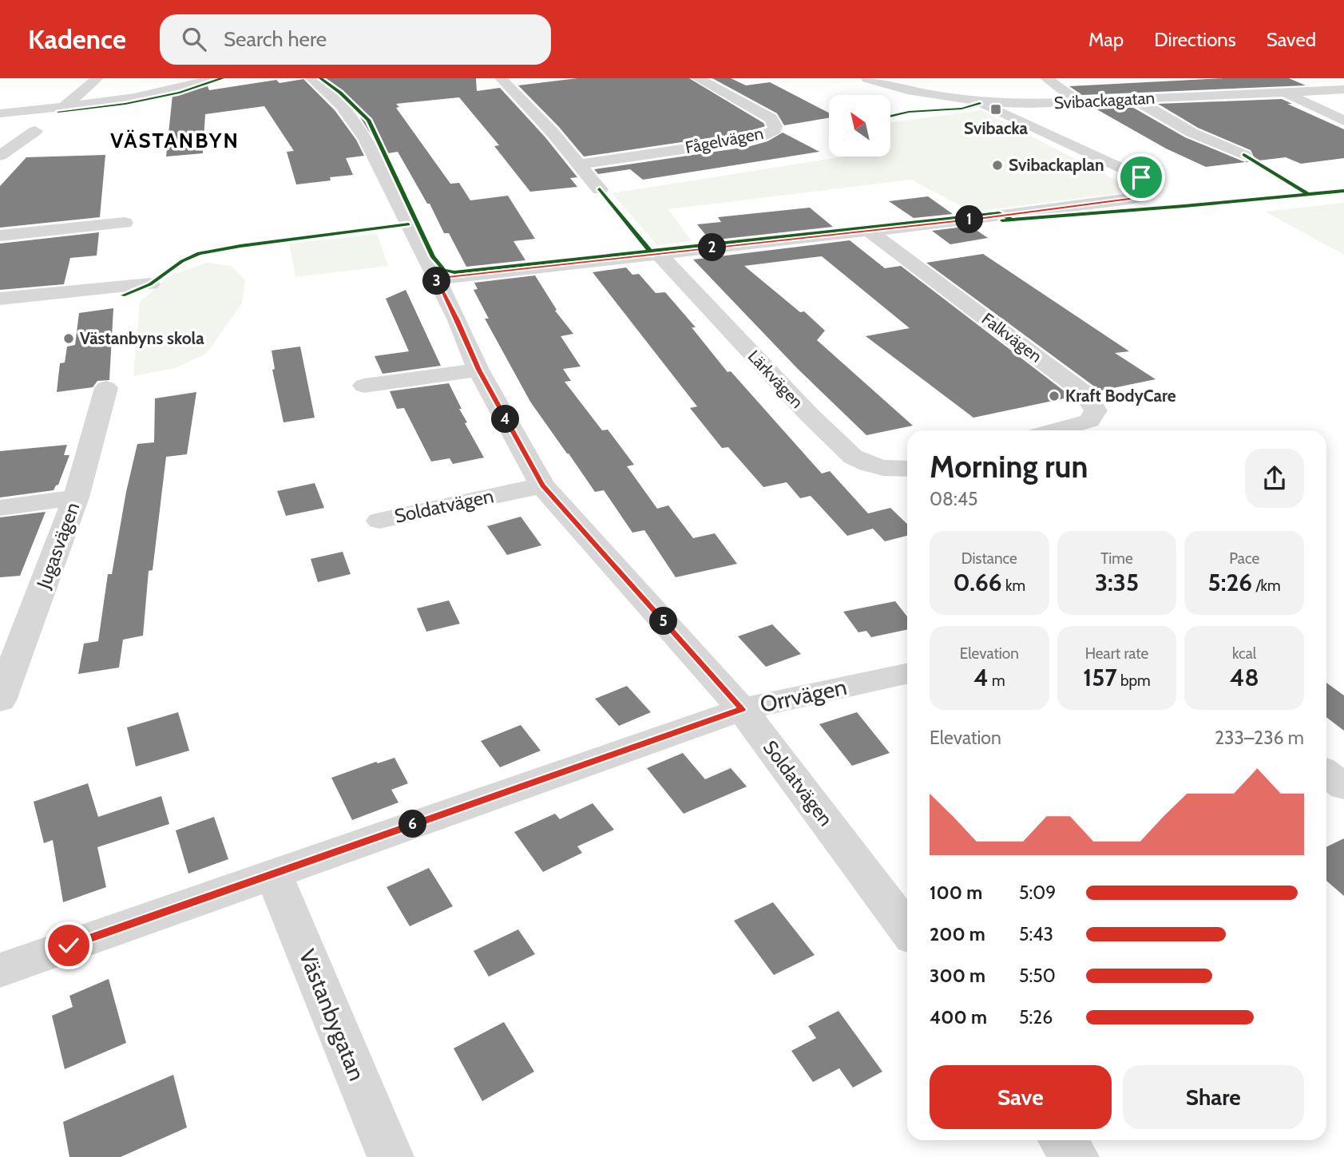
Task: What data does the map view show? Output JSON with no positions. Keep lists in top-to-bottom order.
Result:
{
  "streets": {
    "street": [
      "Svibackagatan",
      "Fågelvägen",
      "Falkvägen",
      "Lärkvägen",
      "Soldatvägen",
      "Jugasvägen",
      "Orrvägen",
      "Västanbygatan"
    ]
  },
  "crossings": [
    ["Soldatvägen", "Orrvägen"],
    ["Orrvägen", "Västanbygatan"]
  ],
  "districts": ["VÄSTANBYN"],
  "places": {
    "transit": ["Svibacka"],
    "other": ["Svibackaplan", "Västanbyns skola", "Kraft BodyCare"]
  },
  "north": "top left",
  "page": {
    "header": "Kadence",
    "search": "Search here",
    "nav": ["Map", "Directions", "Saved"],
    "pins": [
      "1",
      "2",
      "3",
      "4",
      "5",
      "6"
    ],
    "heading": ["Morning run", "08:45"],
    "stats": [
      ["Distance", "0.66 km"],
      ["Time", "3:35"],
      ["Pace", "5:26 /km"],
      ["Elevation", "4 m"],
      ["Heart rate", "157 bpm"],
      ["kcal", "48"]
    ],
    "chart": ["Elevation", "233–236 m"],
    "list": [
      {
        "name": "100 m",
        "note": "5:09"
      },
      {
        "name": "200 m",
        "note": "5:43"
      },
      {
        "name": "300 m",
        "note": "5:50"
      },
      {
        "name": "400 m",
        "note": "5:26"
      }
    ],
    "buttons": ["Save", "Share"]
  }
}
